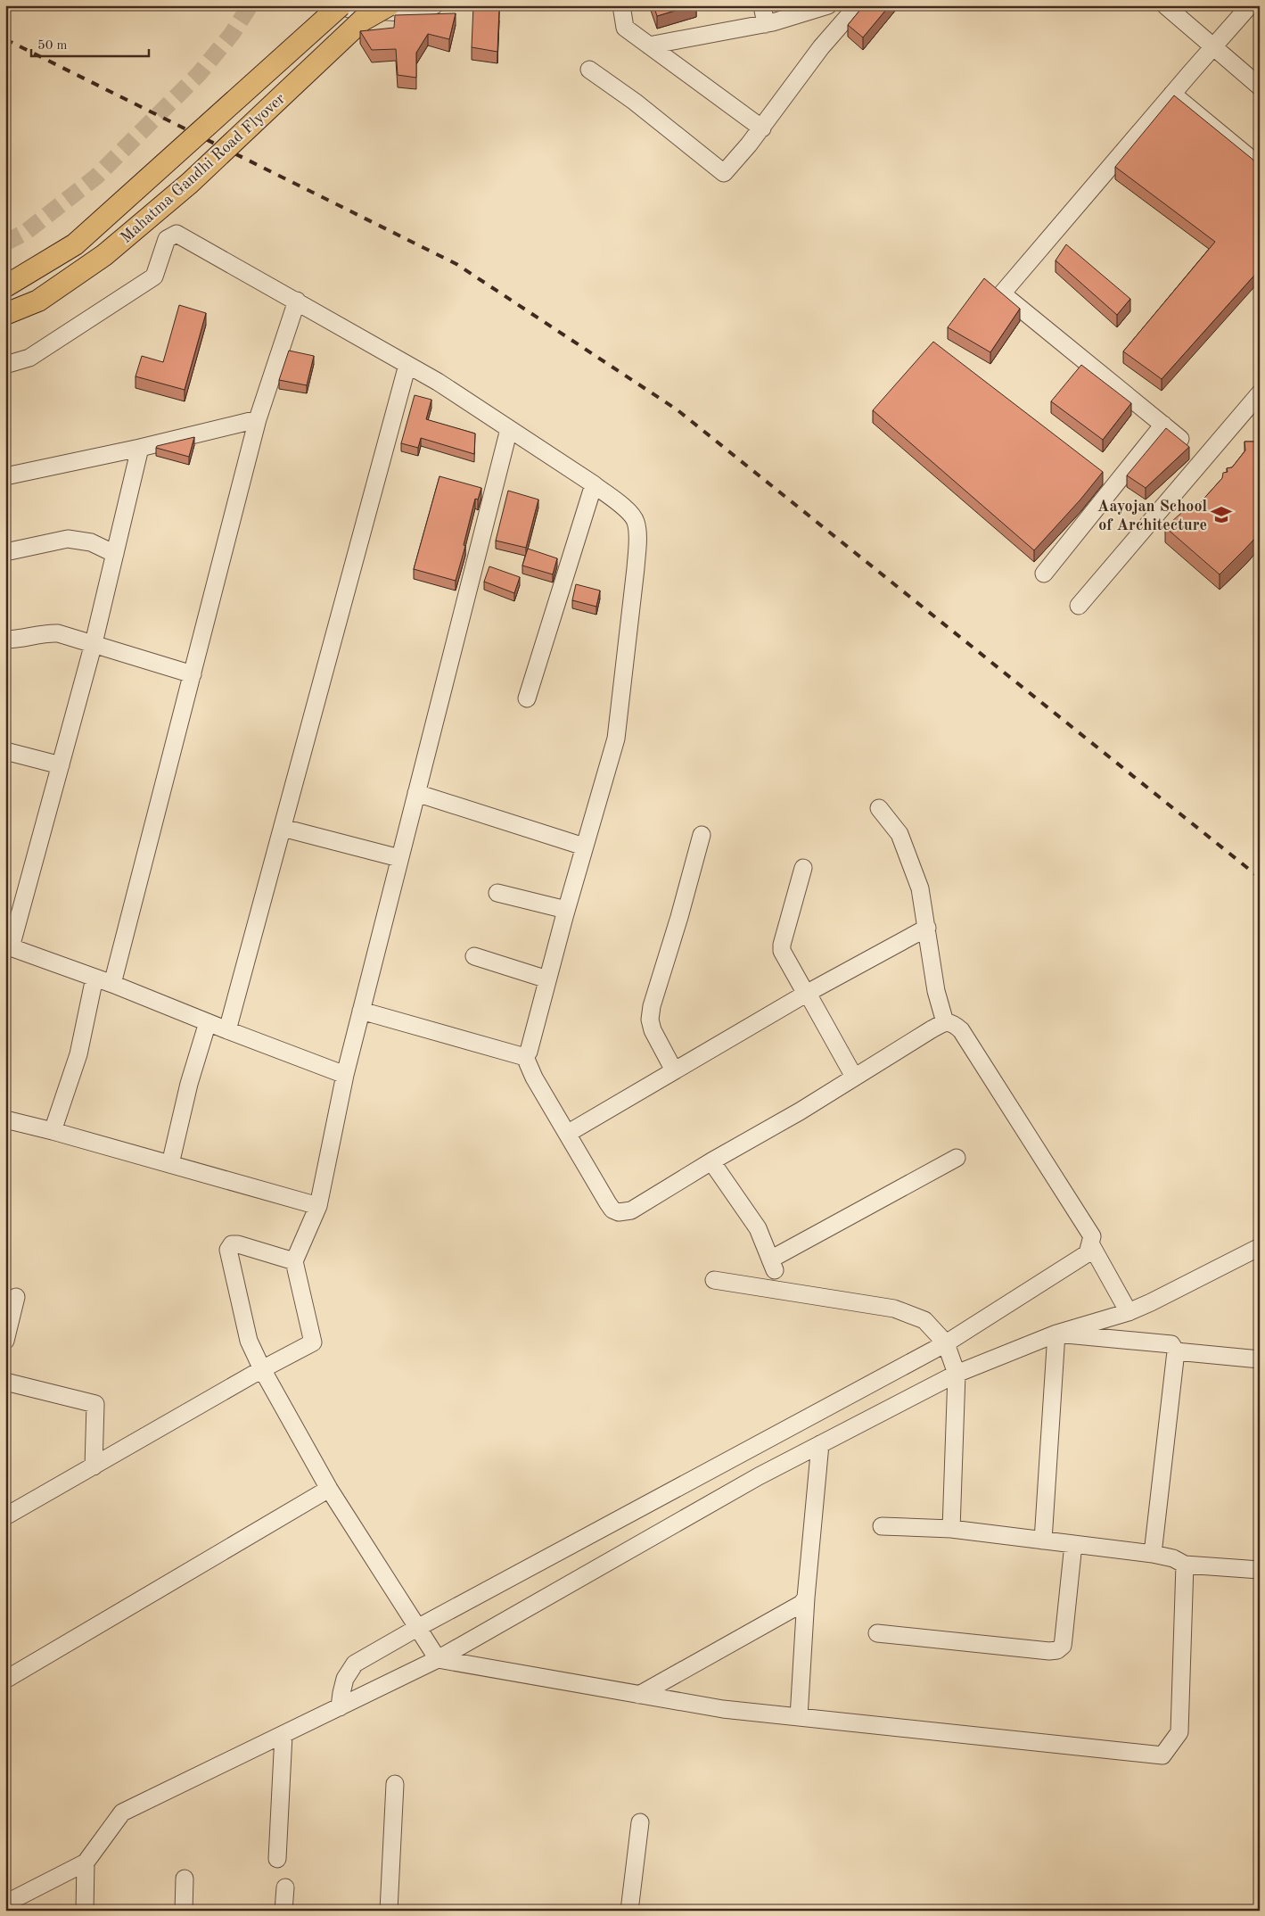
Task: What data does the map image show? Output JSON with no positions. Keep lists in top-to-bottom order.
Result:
{
  "streets": {
    "main road": ["Mahatma Gandhi Road Flyover"]
  },
  "places": {
    "school or university": ["Aayojan School of Architecture"]
  },
  "scale_bar": "50 m"
}
